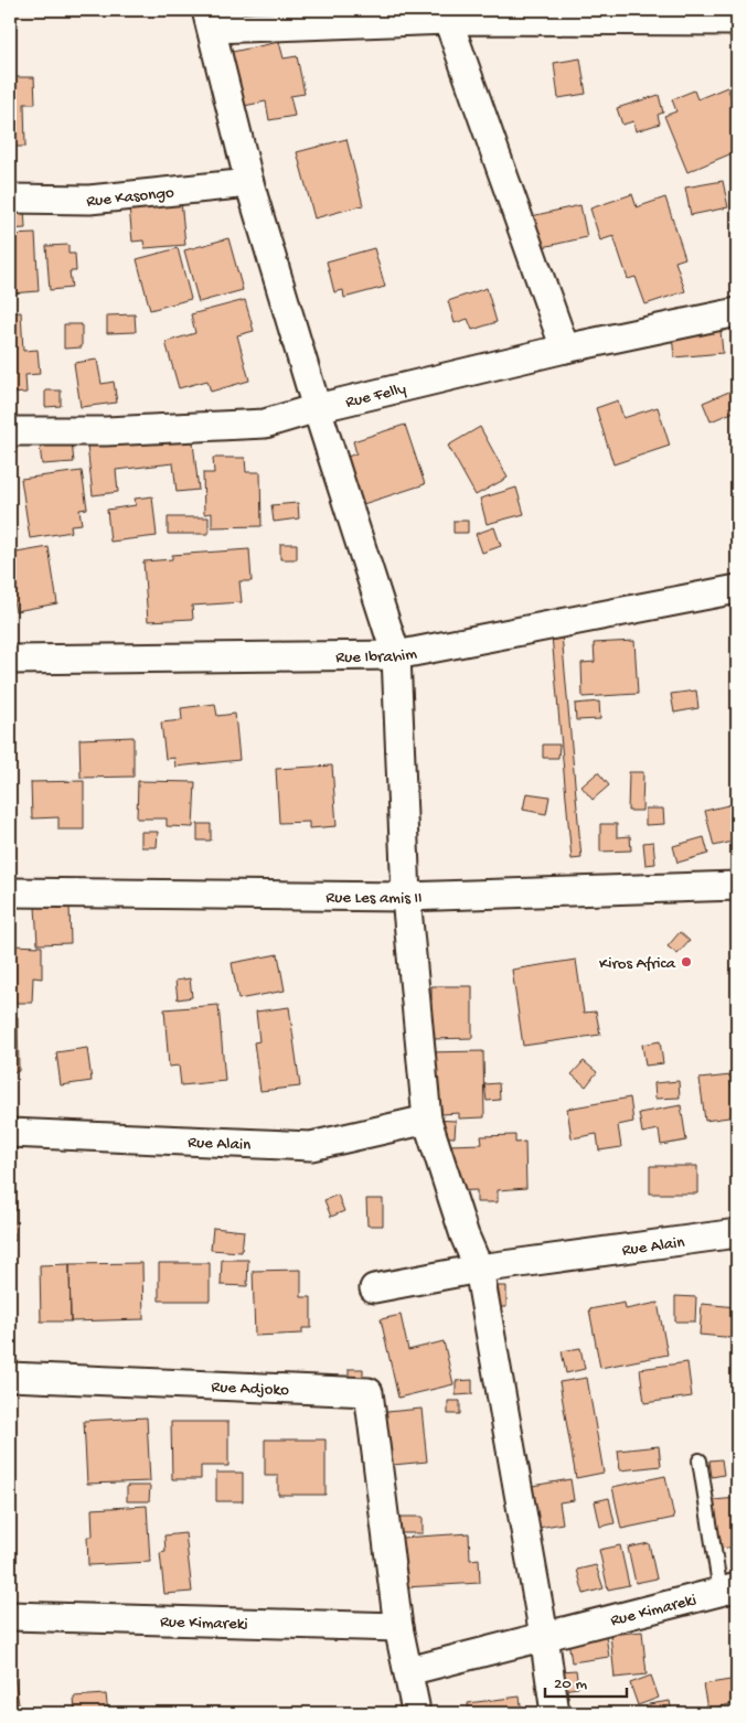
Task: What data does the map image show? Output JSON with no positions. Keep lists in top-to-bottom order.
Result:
{
  "streets": {
    "street": [
      "Rue Kasongo",
      "Rue Felly",
      "Rue Ibrahim",
      "Rue Les amis II",
      "Rue Alain",
      "Rue Adjoko",
      "Rue Kimareki"
    ]
  },
  "crossings": [
    ["Rue Adjoko", "Rue Kimareki"]
  ],
  "places": ["Kiros Africa"],
  "scale_bar": "20 m"
}
